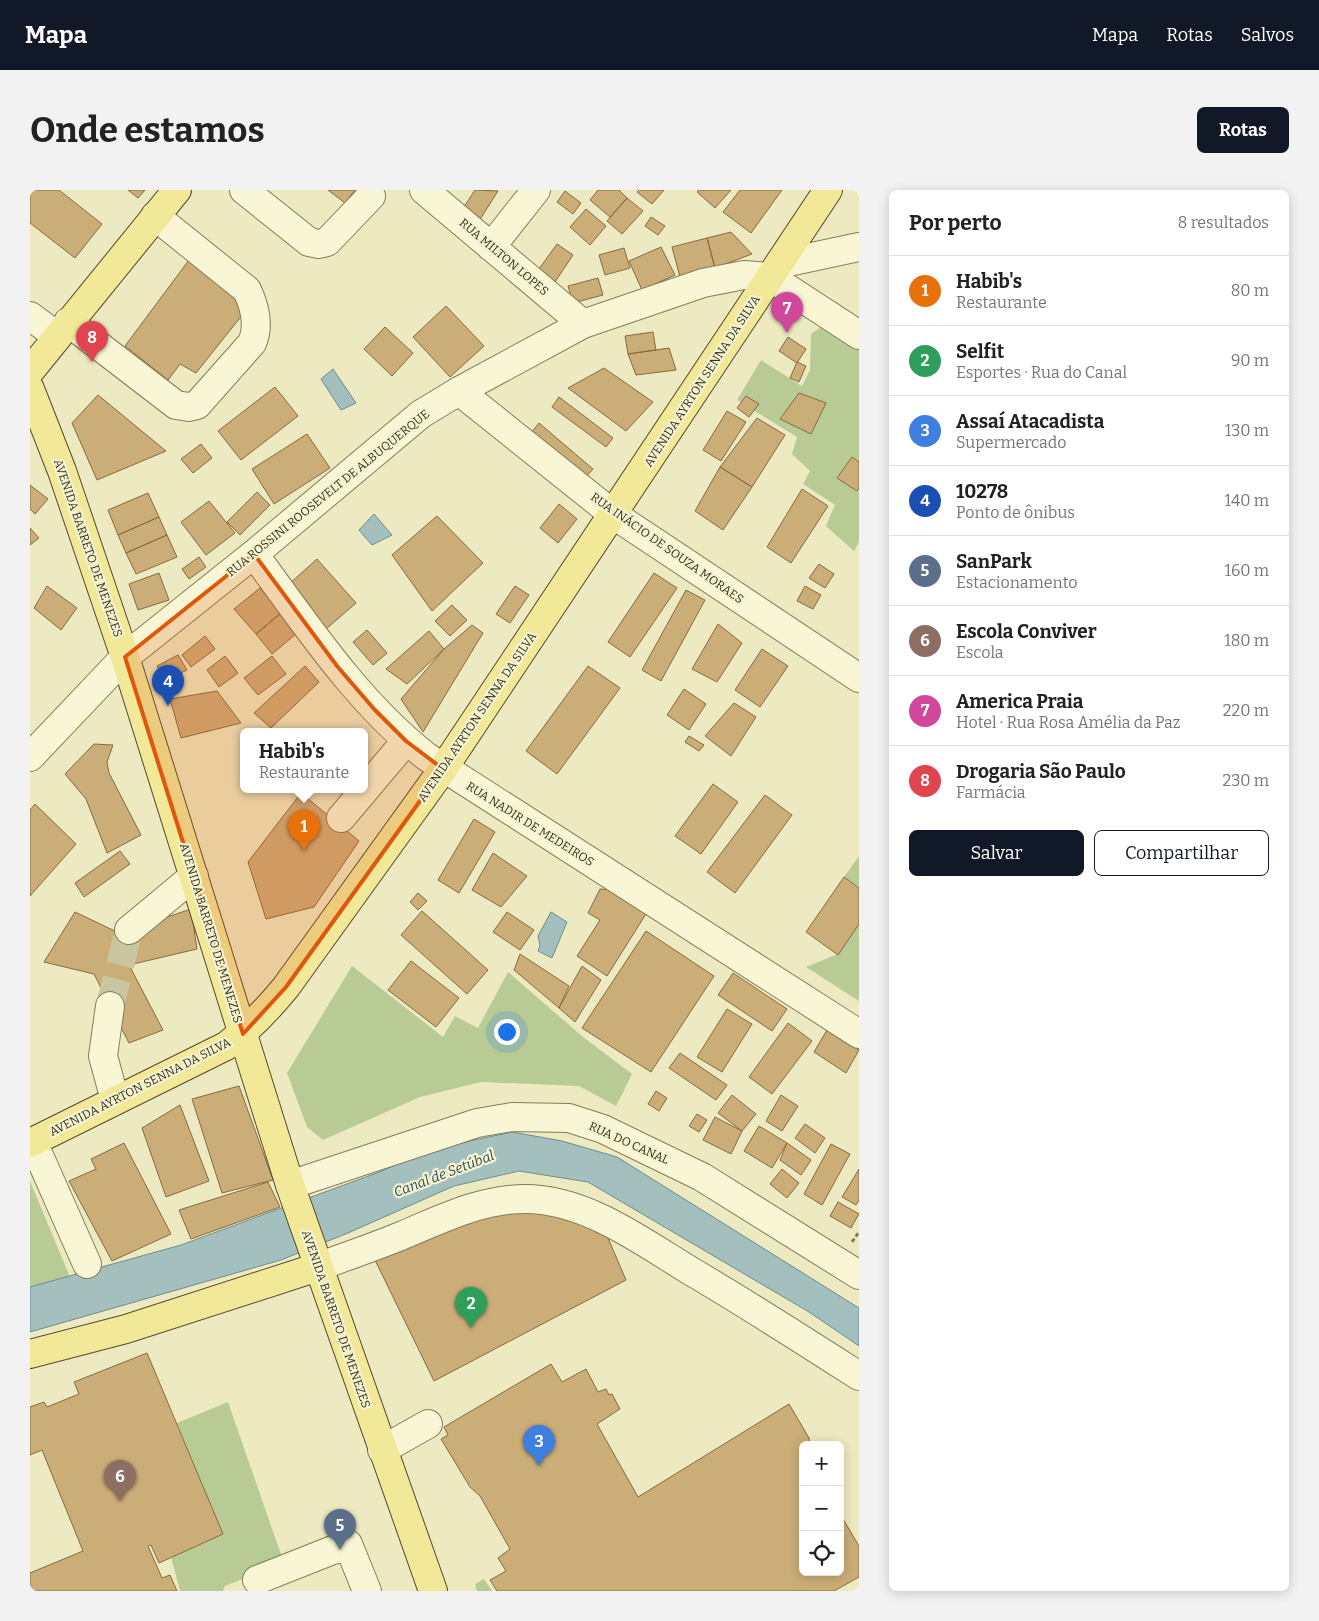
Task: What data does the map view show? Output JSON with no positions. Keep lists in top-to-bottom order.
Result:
{
  "streets": {
    "main road": ["AVENIDA AYRTON SENNA DA SILVA", "AVENIDA BARRETO DE MENEZES"],
    "street": [
      "RUA MILTON LOPES",
      "RUA ROSSINI ROOSEVELT DE ALBUQUERQUE",
      "RUA INÁCIO DE SOUZA MORAES",
      "RUA NADIR DE MEDEIROS",
      "RUA DO CANAL"
    ]
  },
  "crossings": [
    ["RUA MILTON LOPES", "RUA ROSSINI ROOSEVELT DE ALBUQUERQUE"],
    ["AVENIDA AYRTON SENNA DA SILVA", "RUA ROSSINI ROOSEVELT DE ALBUQUERQUE"],
    ["AVENIDA AYRTON SENNA DA SILVA", "AVENIDA BARRETO DE MENEZES"],
    ["AVENIDA AYRTON SENNA DA SILVA", "RUA INÁCIO DE SOUZA MORAES"],
    ["AVENIDA AYRTON SENNA DA SILVA", "RUA NADIR DE MEDEIROS"],
    ["RUA ROSSINI ROOSEVELT DE ALBUQUERQUE", "AVENIDA BARRETO DE MENEZES"],
    ["RUA ROSSINI ROOSEVELT DE ALBUQUERQUE", "RUA INÁCIO DE SOUZA MORAES"],
    ["RUA ROSSINI ROOSEVELT DE ALBUQUERQUE", "RUA NADIR DE MEDEIROS"],
    ["AVENIDA BARRETO DE MENEZES", "RUA DO CANAL"]
  ],
  "water": ["Canal de Setúbal"],
  "page": {
    "header": "Mapa",
    "nav": ["Mapa", "Rotas", "Salvos"],
    "buttons": [
      "Rotas",
      ["Salvar", "Compartilhar"]
    ],
    "title": "Onde estamos",
    "heading": ["Por perto", "8 resultados"],
    "list": [
      {
        "mark": "1",
        "name": "Habib's",
        "note": "Restaurante",
        "value": "80 m"
      },
      {
        "mark": "2",
        "name": "Selfit",
        "note": "Esportes · Rua do Canal",
        "value": "90 m"
      },
      {
        "mark": "3",
        "name": "Assaí Atacadista",
        "note": "Supermercado",
        "value": "130 m"
      },
      {
        "mark": "4",
        "name": "10278",
        "note": "Ponto de ônibus",
        "value": "140 m"
      },
      {
        "mark": "5",
        "name": "SanPark",
        "note": "Estacionamento",
        "value": "160 m"
      },
      {
        "mark": "6",
        "name": "Escola Conviver",
        "note": "Escola",
        "value": "180 m"
      },
      {
        "mark": "7",
        "name": "America Praia",
        "note": "Hotel · Rua Rosa Amélia da Paz",
        "value": "220 m"
      },
      {
        "mark": "8",
        "name": "Drogaria São Paulo",
        "note": "Farmácia",
        "value": "230 m"
      }
    ],
    "pins": [
      "7",
      "8",
      "4",
      "1",
      "2",
      "3",
      "6",
      "5"
    ],
    "popup": ["Habib's", "Restaurante"],
    "map_buttons": ["+", "−"]
  }
}
